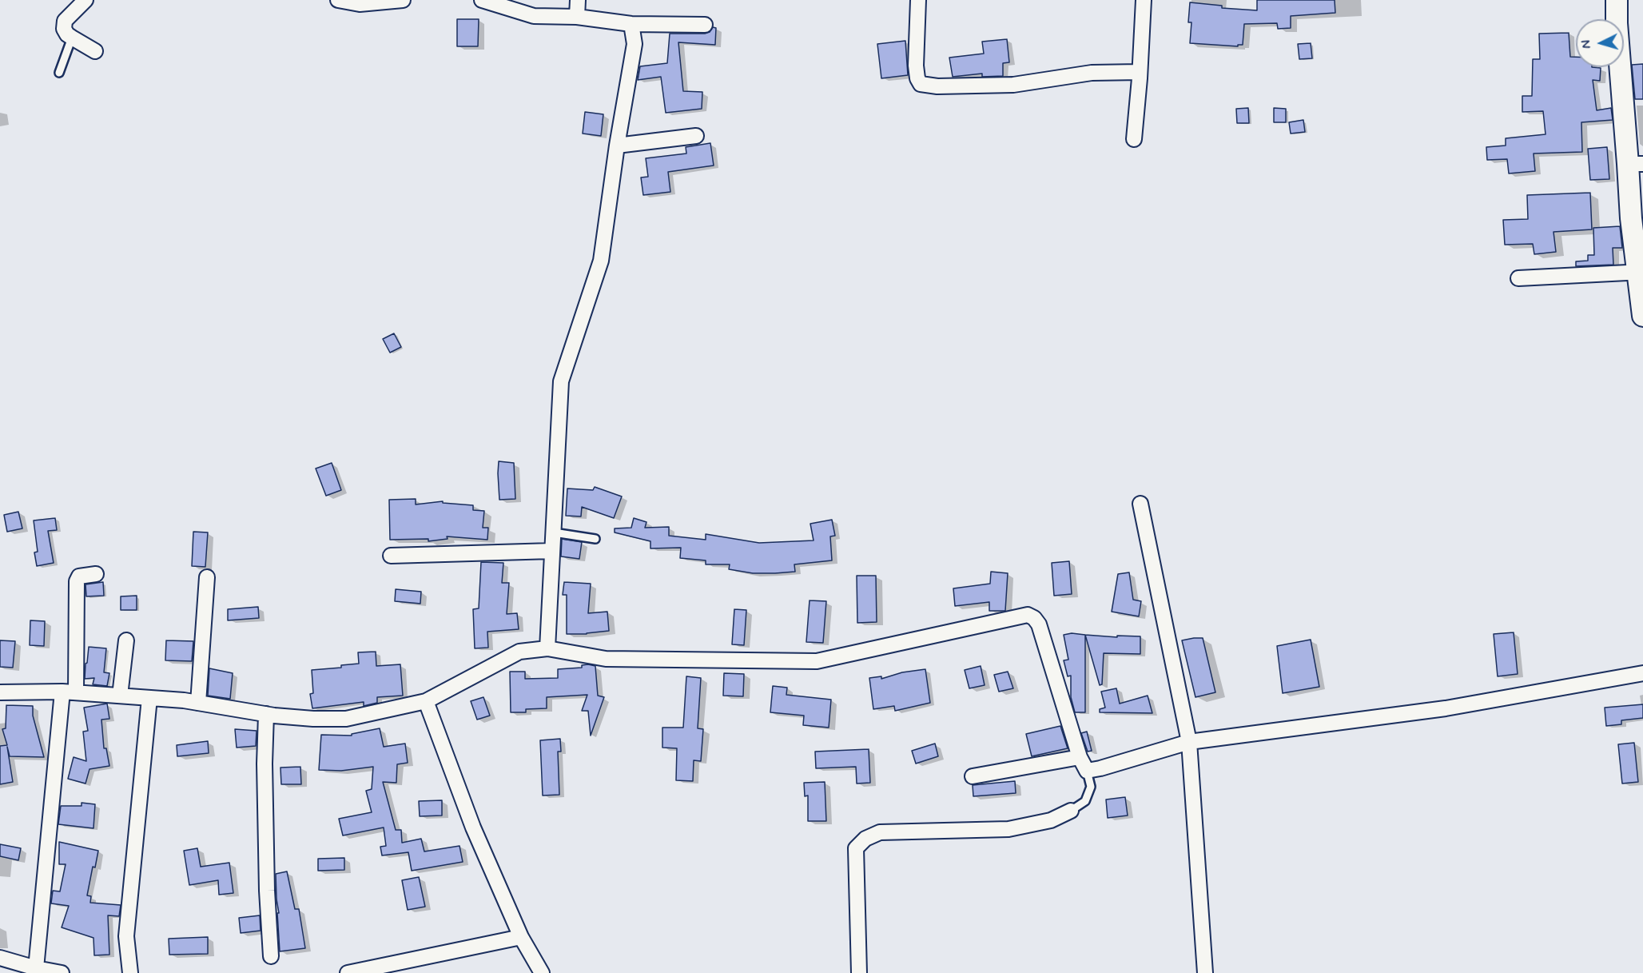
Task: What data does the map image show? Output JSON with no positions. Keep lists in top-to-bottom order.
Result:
{
  "north": "left"
}
